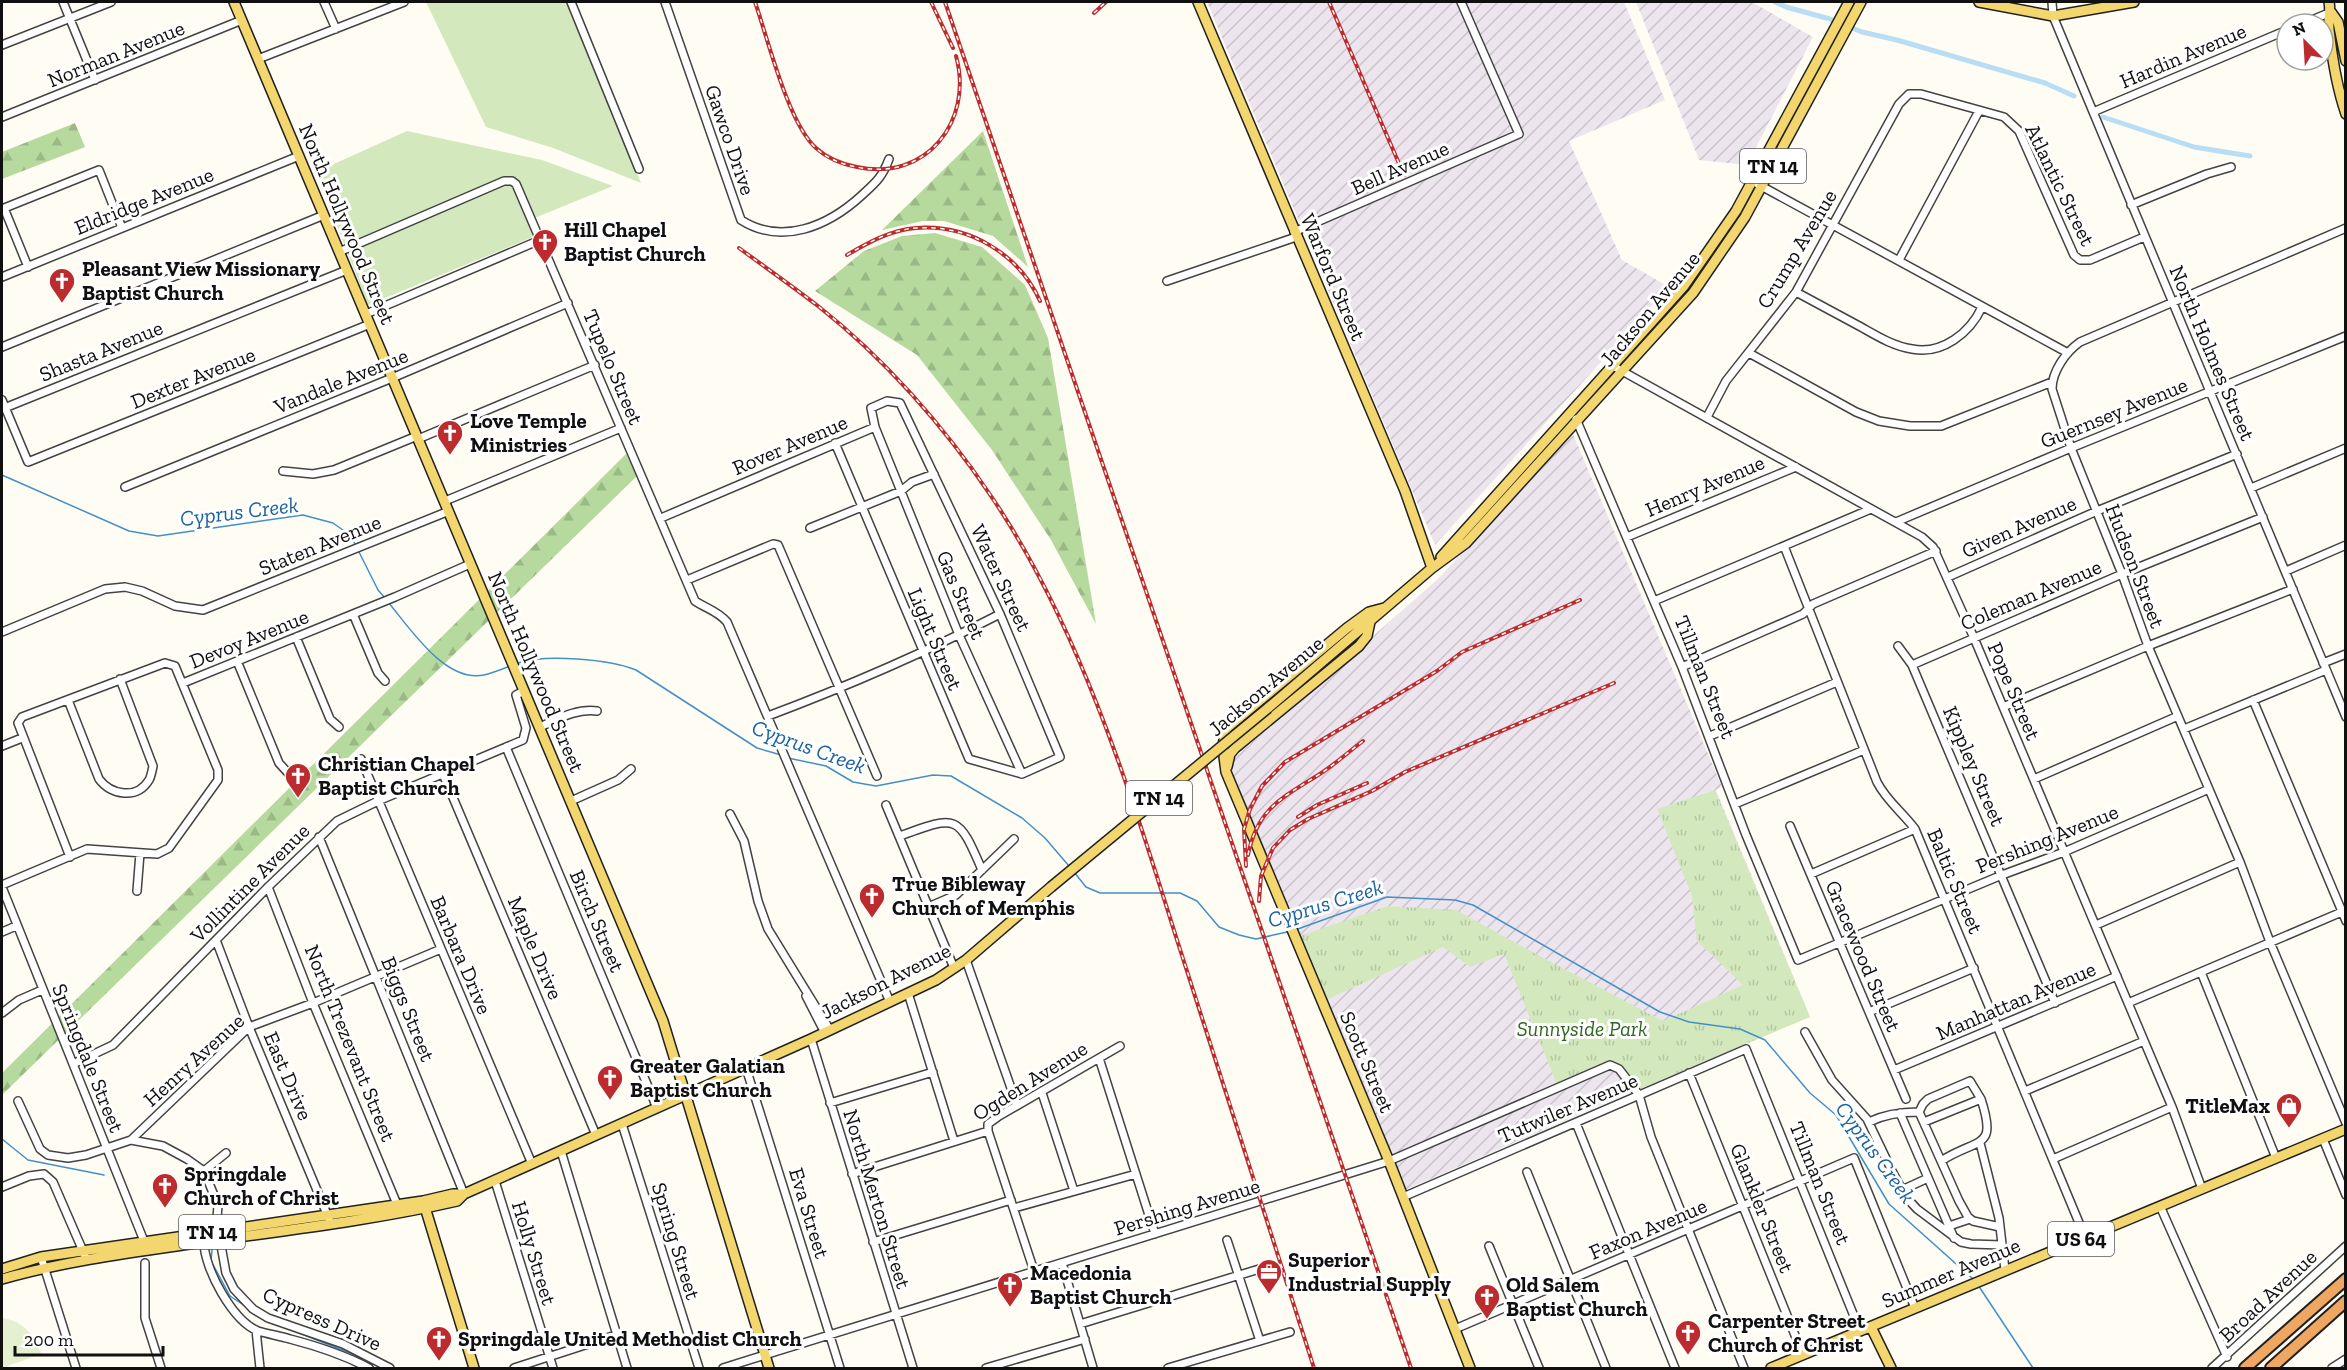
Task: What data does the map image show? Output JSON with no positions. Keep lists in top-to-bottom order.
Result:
{
  "streets": {
    "main road": [
      "TN 14",
      "North Hollywood Street",
      "Warford Street",
      "Jackson Avenue",
      "Scott Street",
      "US 64",
      "Summer Avenue"
    ],
    "street": [
      "Norman Avenue",
      "Hardin Avenue",
      "Gawco Drive",
      "Bell Avenue",
      "Atlantic Street",
      "Eldridge Avenue",
      "Crump Avenue",
      "Shasta Avenue",
      "North Holmes Street",
      "Tupelo Street",
      "Dexter Avenue",
      "Vandale Avenue",
      "Guernsey Avenue",
      "Rover Avenue",
      "Henry Avenue",
      "Given Avenue",
      "Staten Avenue",
      "Hudson Street",
      "Water Street",
      "Gas Street",
      "Coleman Avenue",
      "Devoy Avenue",
      "Light Street",
      "Tillman Street",
      "Pope Street",
      "Kippley Street",
      "Pershing Avenue",
      "Baltic Street",
      "Vollintine Avenue",
      "Birch Street",
      "Maple Drive",
      "Barbara Drive",
      "Gracewood Street",
      "Manhattan Avenue",
      "Biggs Street",
      "North Trezevant Street",
      "Springdale Street",
      "East Drive",
      "Ogden Avenue",
      "Tutwiler Avenue",
      "North Merton Street",
      "Glankler Street",
      "Eva Street",
      "Faxon Avenue",
      "Spring Street",
      "Holly Street",
      "Broad Avenue",
      "Cypress Drive"
    ]
  },
  "crossings": [
    ["Norman Avenue", "North Hollywood Street"],
    ["Hardin Avenue", "North Holmes Street"],
    ["Bell Avenue", "Warford Street"],
    ["Atlantic Street", "Crump Avenue"],
    ["Atlantic Street", "North Holmes Street"],
    ["Eldridge Avenue", "North Hollywood Street"],
    ["North Hollywood Street", "Jackson Avenue"],
    ["North Hollywood Street", "Shasta Avenue"],
    ["North Hollywood Street", "Tupelo Street"],
    ["North Hollywood Street", "Dexter Avenue"],
    ["North Hollywood Street", "Vandale Avenue"],
    ["North Hollywood Street", "Staten Avenue"],
    ["North Hollywood Street", "Devoy Avenue"],
    ["North Hollywood Street", "Pershing Avenue"],
    ["North Hollywood Street", "Vollintine Avenue"],
    ["Crump Avenue", "Pope Street"],
    ["Warford Street", "Jackson Avenue"],
    ["Jackson Avenue", "Tupelo Street"],
    ["Jackson Avenue", "Tillman Street"],
    ["Jackson Avenue", "Pope Street"],
    ["Jackson Avenue", "Birch Street"],
    ["Jackson Avenue", "Maple Drive"],
    ["Jackson Avenue", "Barbara Drive"],
    ["Jackson Avenue", "Biggs Street"],
    ["Jackson Avenue", "North Trezevant Street"],
    ["Jackson Avenue", "Springdale Street"],
    ["Jackson Avenue", "Scott Street"],
    ["Jackson Avenue", "East Drive"],
    ["Jackson Avenue", "North Merton Street"],
    ["Jackson Avenue", "Eva Street"],
    ["Jackson Avenue", "Spring Street"],
    ["Jackson Avenue", "Holly Street"],
    ["Jackson Avenue", "Cypress Drive"],
    ["Shasta Avenue", "Dexter Avenue"],
    ["North Holmes Street", "Guernsey Avenue"],
    ["North Holmes Street", "Given Avenue"],
    ["North Holmes Street", "Coleman Avenue"],
    ["Tupelo Street", "Vandale Avenue"],
    ["Tupelo Street", "Rover Avenue"],
    ["Tupelo Street", "Staten Avenue"],
    ["Guernsey Avenue", "Hudson Street"],
    ["Guernsey Avenue", "Pope Street"],
    ["Rover Avenue", "Water Street"],
    ["Rover Avenue", "Gas Street"],
    ["Rover Avenue", "Light Street"],
    ["Henry Avenue", "Tillman Street"],
    ["Henry Avenue", "Pope Street"],
    ["Henry Avenue", "Barbara Drive"],
    ["Henry Avenue", "Biggs Street"],
    ["Henry Avenue", "North Trezevant Street"],
    ["Henry Avenue", "Springdale Street"],
    ["Henry Avenue", "East Drive"],
    ["Given Avenue", "Hudson Street"],
    ["Given Avenue", "Tillman Street"],
    ["Given Avenue", "Pope Street"],
    ["Given Avenue", "Baltic Street"],
    ["Hudson Street", "Coleman Avenue"],
    ["Hudson Street", "Pershing Avenue"],
    ["Water Street", "Gas Street"],
    ["Water Street", "Light Street"],
    ["Gas Street", "Light Street"],
    ["Coleman Avenue", "Pope Street"],
    ["Coleman Avenue", "Kippley Street"],
    ["Tillman Street", "Pershing Avenue"],
    ["Tillman Street", "Tutwiler Avenue"],
    ["Tillman Street", "Faxon Avenue"],
    ["Tillman Street", "Summer Avenue"],
    ["Pope Street", "Pershing Avenue"],
    ["Pope Street", "Manhattan Avenue"],
    ["Pope Street", "Summer Avenue"],
    ["Kippley Street", "Pershing Avenue"],
    ["Kippley Street", "Manhattan Avenue"],
    ["Pershing Avenue", "Baltic Street"],
    ["Pershing Avenue", "Gracewood Street"],
    ["Pershing Avenue", "Scott Street"],
    ["Pershing Avenue", "Tutwiler Avenue"],
    ["Pershing Avenue", "North Merton Street"],
    ["Pershing Avenue", "Eva Street"],
    ["Baltic Street", "Manhattan Avenue"],
    ["Baltic Street", "Summer Avenue"],
    ["Vollintine Avenue", "Birch Street"],
    ["Vollintine Avenue", "Maple Drive"],
    ["Vollintine Avenue", "Barbara Drive"],
    ["Vollintine Avenue", "Biggs Street"],
    ["Vollintine Avenue", "North Trezevant Street"],
    ["Vollintine Avenue", "Springdale Street"],
    ["Vollintine Avenue", "East Drive"],
    ["Gracewood Street", "Manhattan Avenue"],
    ["Scott Street", "Tutwiler Avenue"],
    ["Scott Street", "Faxon Avenue"],
    ["Ogden Avenue", "North Merton Street"],
    ["Tutwiler Avenue", "Glankler Street"],
    ["Glankler Street", "Faxon Avenue"],
    ["Glankler Street", "Summer Avenue"],
    ["Faxon Avenue", "Summer Avenue"]
  ],
  "water": ["Cyprus Creek"],
  "parks": ["Sunnyside Park"],
  "places": {
    "church": [
      "Hill Chapel Baptist Church",
      "Pleasant View Missionary Baptist Church",
      "Love Temple Ministries",
      "Christian Chapel Baptist Church",
      "True Bibleway Church of Memphis",
      "Greater Galatian Baptist Church",
      "Springdale Church of Christ",
      "Macedonia Baptist Church",
      "Old Salem Baptist Church",
      "Carpenter Street Church of Christ",
      "Springdale United Methodist Church"
    ],
    "shop": ["TitleMax"],
    "office": ["Superior Industrial Supply"]
  },
  "scale_bar": "200 m",
  "north": "top left"
}
